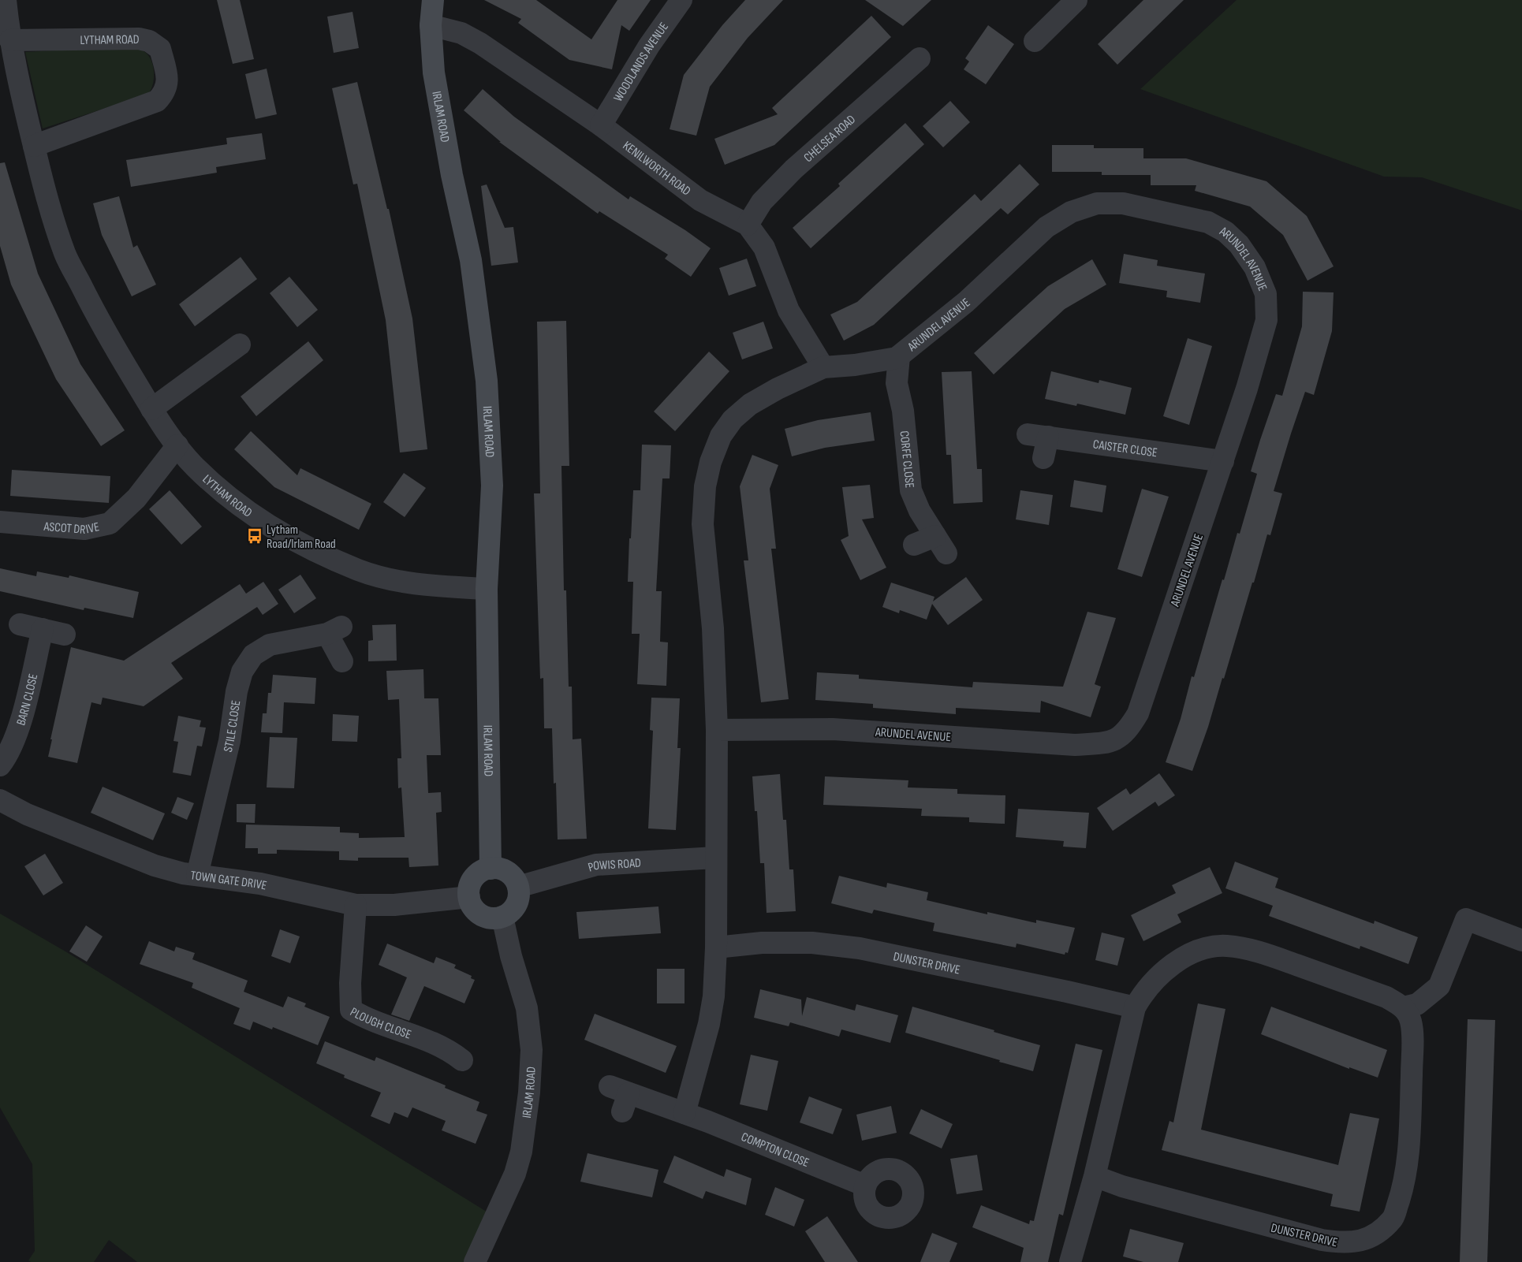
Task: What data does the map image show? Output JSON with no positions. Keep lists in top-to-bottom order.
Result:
{
  "streets": {
    "street": [
      "LYTHAM ROAD",
      "WOODLANDS AVENUE",
      "IRLAM ROAD",
      "CHELSEA ROAD",
      "KENILWORTH ROAD",
      "ARUNDEL AVENUE",
      "CAISTER CLOSE",
      "CORFE CLOSE",
      "ASCOT DRIVE",
      "BARN CLOSE",
      "STILE CLOSE",
      "POWIS ROAD",
      "TOWN GATE DRIVE",
      "DUNSTER DRIVE",
      "PLOUGH CLOSE",
      "COMPTON CLOSE"
    ]
  },
  "crossings": [
    ["LYTHAM ROAD", "IRLAM ROAD"],
    ["LYTHAM ROAD", "ASCOT DRIVE"],
    ["WOODLANDS AVENUE", "KENILWORTH ROAD"],
    ["IRLAM ROAD", "KENILWORTH ROAD"],
    ["IRLAM ROAD", "POWIS ROAD"],
    ["IRLAM ROAD", "TOWN GATE DRIVE"],
    ["CHELSEA ROAD", "KENILWORTH ROAD"],
    ["KENILWORTH ROAD", "ARUNDEL AVENUE"],
    ["ARUNDEL AVENUE", "CAISTER CLOSE"],
    ["ARUNDEL AVENUE", "CORFE CLOSE"],
    ["ARUNDEL AVENUE", "POWIS ROAD"],
    ["ARUNDEL AVENUE", "DUNSTER DRIVE"],
    ["STILE CLOSE", "TOWN GATE DRIVE"],
    ["POWIS ROAD", "TOWN GATE DRIVE"],
    ["TOWN GATE DRIVE", "PLOUGH CLOSE"]
  ],
  "places": {
    "bus stop": ["Lytham Road/Irlam Road"]
  }
}
